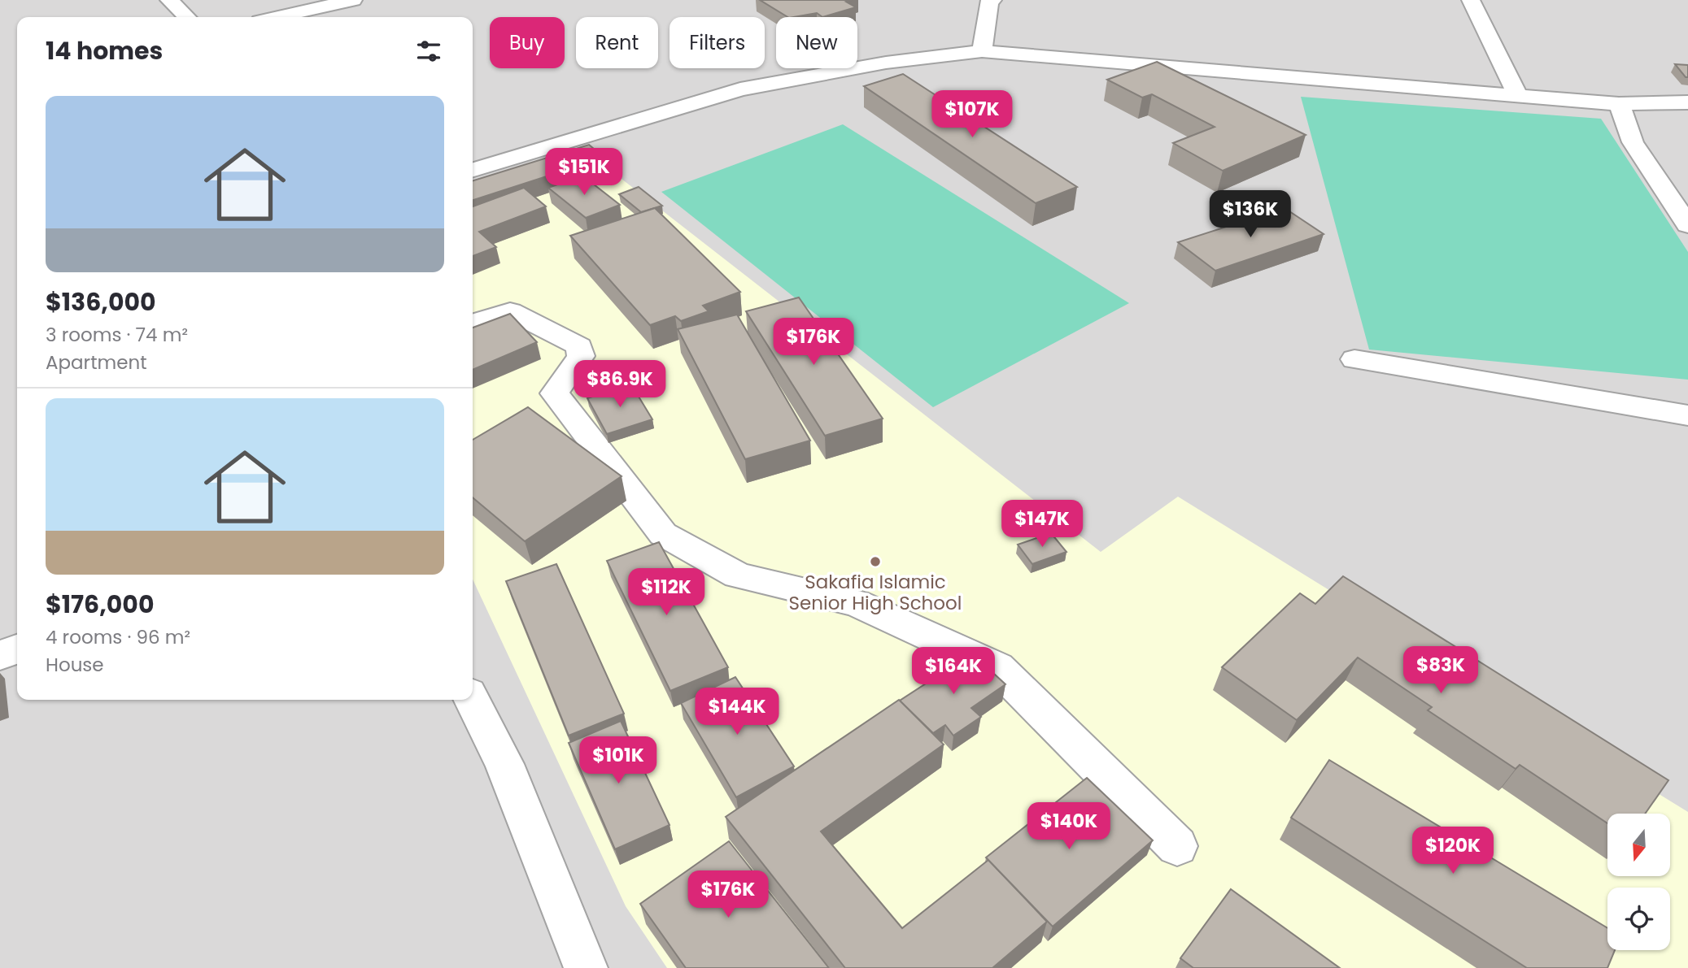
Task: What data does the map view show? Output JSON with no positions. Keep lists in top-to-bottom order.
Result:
{
  "places": ["Sakafia Islamic Senior High School"],
  "north": "bottom",
  "page": {
    "chip": [
      "Buy",
      "Rent",
      "Filters",
      "New"
    ],
    "heading": "14 homes",
    "list": [
      {
        "name": "$136,000",
        "note": "3 rooms · 74 m² · Apartment"
      },
      {
        "name": "$176,000",
        "note": "4 rooms · 96 m² · House"
      }
    ],
    "price": [
      "$107K",
      "$151K",
      "$136K",
      "$176K",
      "$86.9K",
      "$147K",
      "$112K",
      "$83K",
      "$164K",
      "$144K",
      "$101K",
      "$140K",
      "$120K",
      "$176K"
    ]
  }
}
